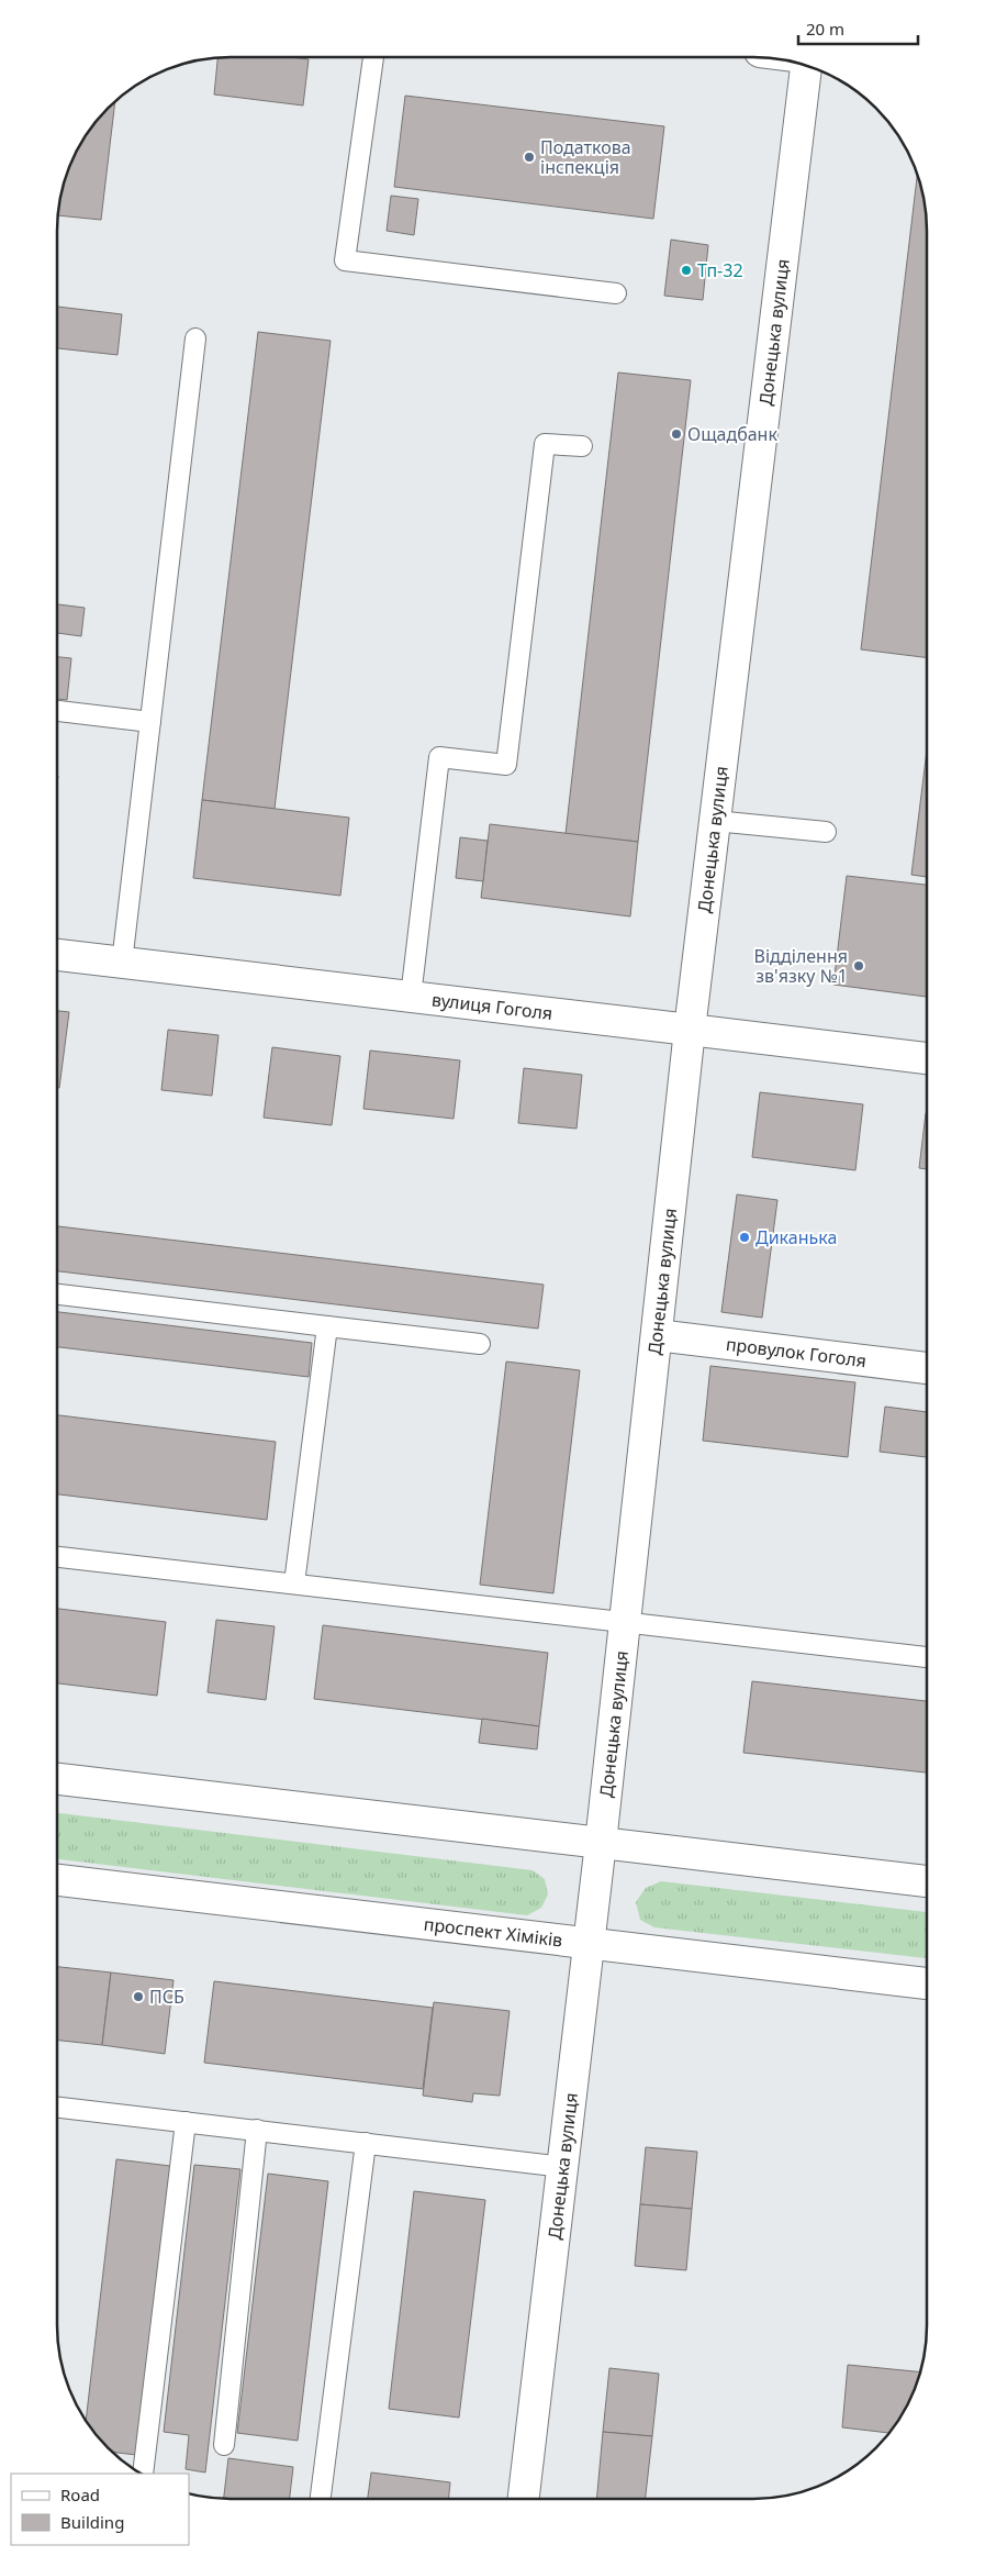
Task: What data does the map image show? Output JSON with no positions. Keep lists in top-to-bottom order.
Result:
{
  "streets": {
    "street": [
      "Донецька вулиця",
      "вулиця Гоголя",
      "провулок Гоголя",
      "проспект Хіміків"
    ]
  },
  "crossings": [
    ["Донецька вулиця", "вулиця Гоголя"],
    ["Донецька вулиця", "провулок Гоголя"],
    ["Донецька вулиця", "проспект Хіміків"]
  ],
  "places": [
    "Податкова інспекція",
    "Тп-32",
    "Ощадбанк",
    "Відділення зв'язку №1",
    "Диканька",
    "ПСБ"
  ],
  "legend": ["Road", "Building"],
  "scale_bar": "20 m"
}
